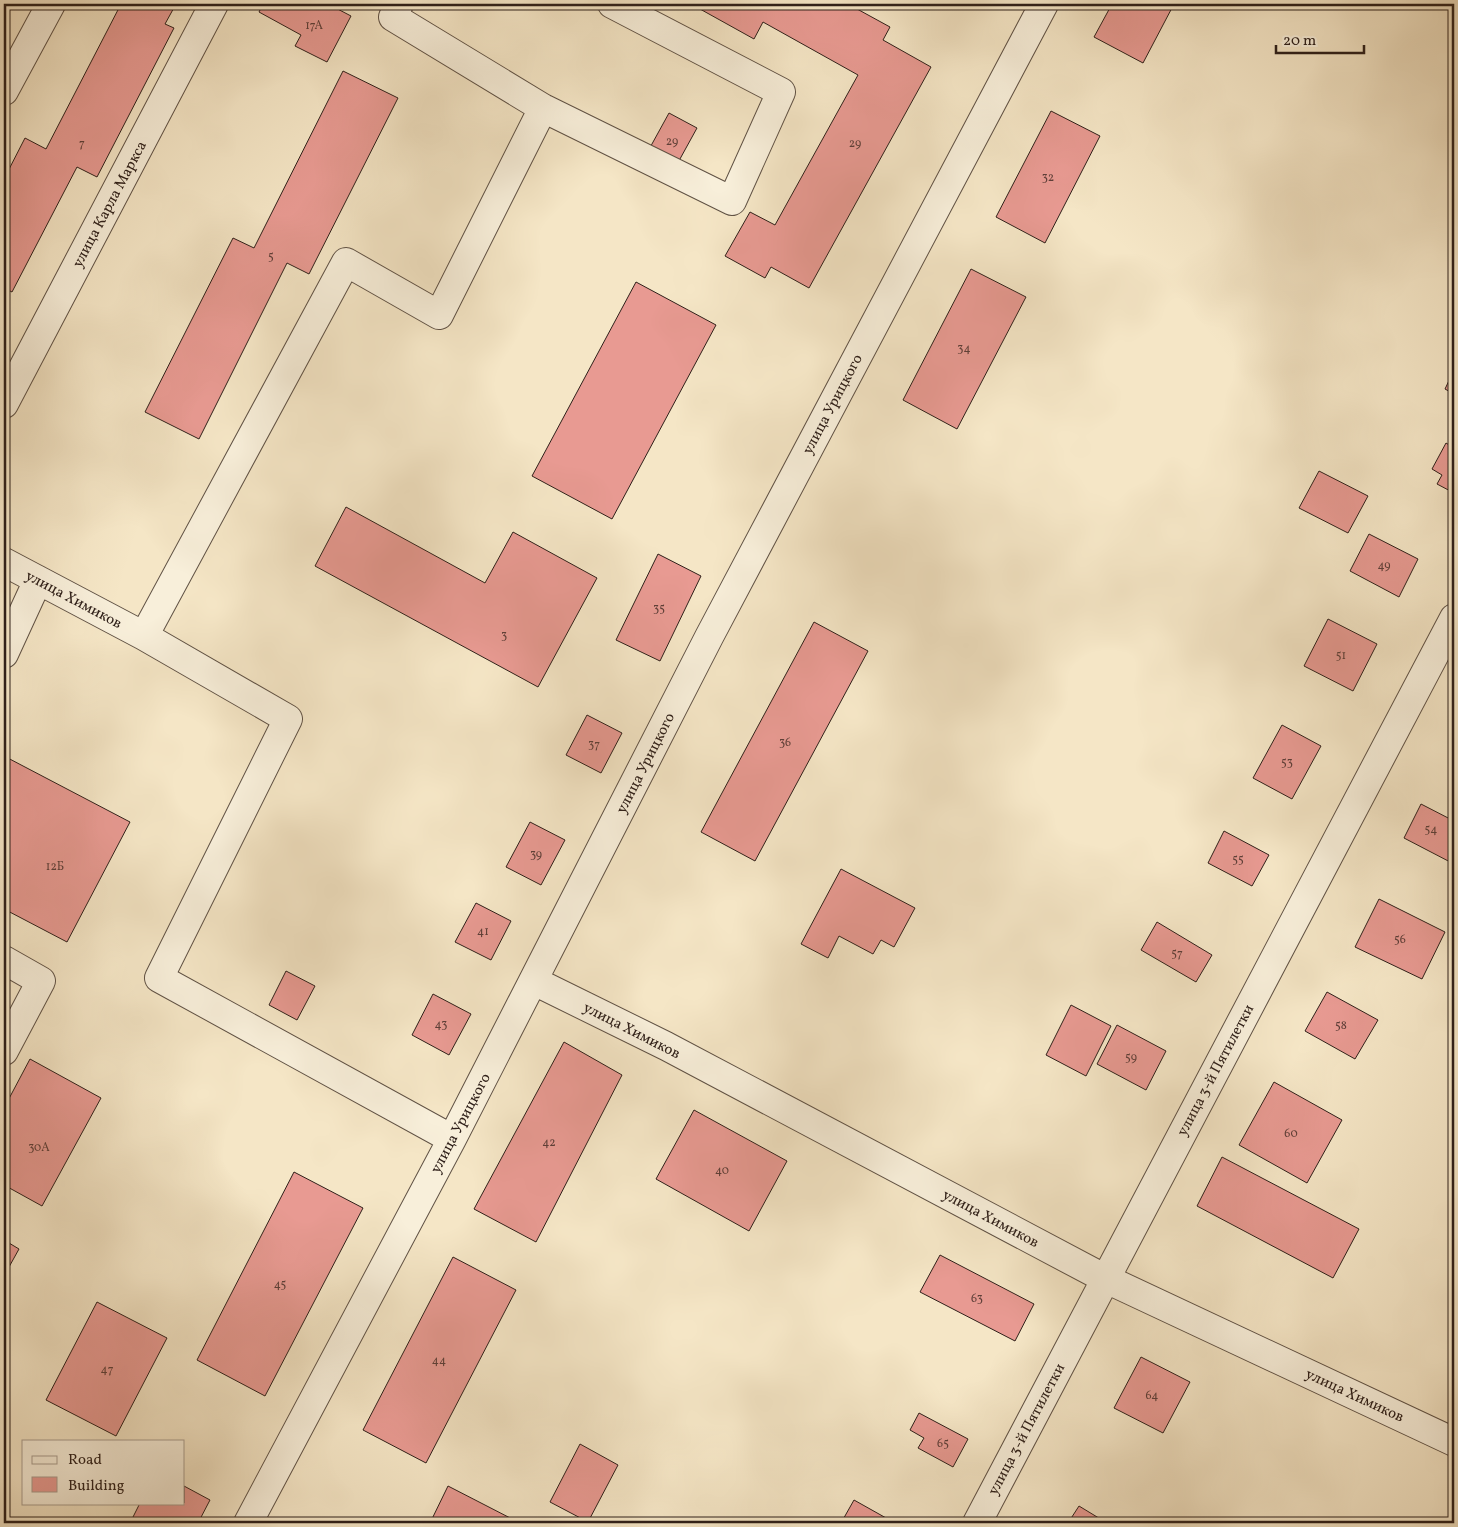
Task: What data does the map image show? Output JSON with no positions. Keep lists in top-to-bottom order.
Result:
{
  "streets": {
    "street": [
      "улица Карла Маркса",
      "улица Урицкого",
      "улица Химиков",
      "улица 3-й Пятилетки"
    ]
  },
  "crossings": [
    ["улица Урицкого", "улица Химиков"],
    ["улица Химиков", "улица 3-й Пятилетки"]
  ],
  "house_numbers": [
    "17А",
    "29",
    "7",
    "29",
    "32",
    "5",
    "34",
    "49",
    "35",
    "3",
    "51",
    "36",
    "37",
    "53",
    "54",
    "39",
    "55",
    "12Б",
    "41",
    "56",
    "57",
    "43",
    "58",
    "59",
    "60",
    "42",
    "30А",
    "40",
    "45",
    "63",
    "44",
    "47",
    "64",
    "65"
  ],
  "legend": ["Road", "Building"],
  "scale_bar": "20 m"
}
